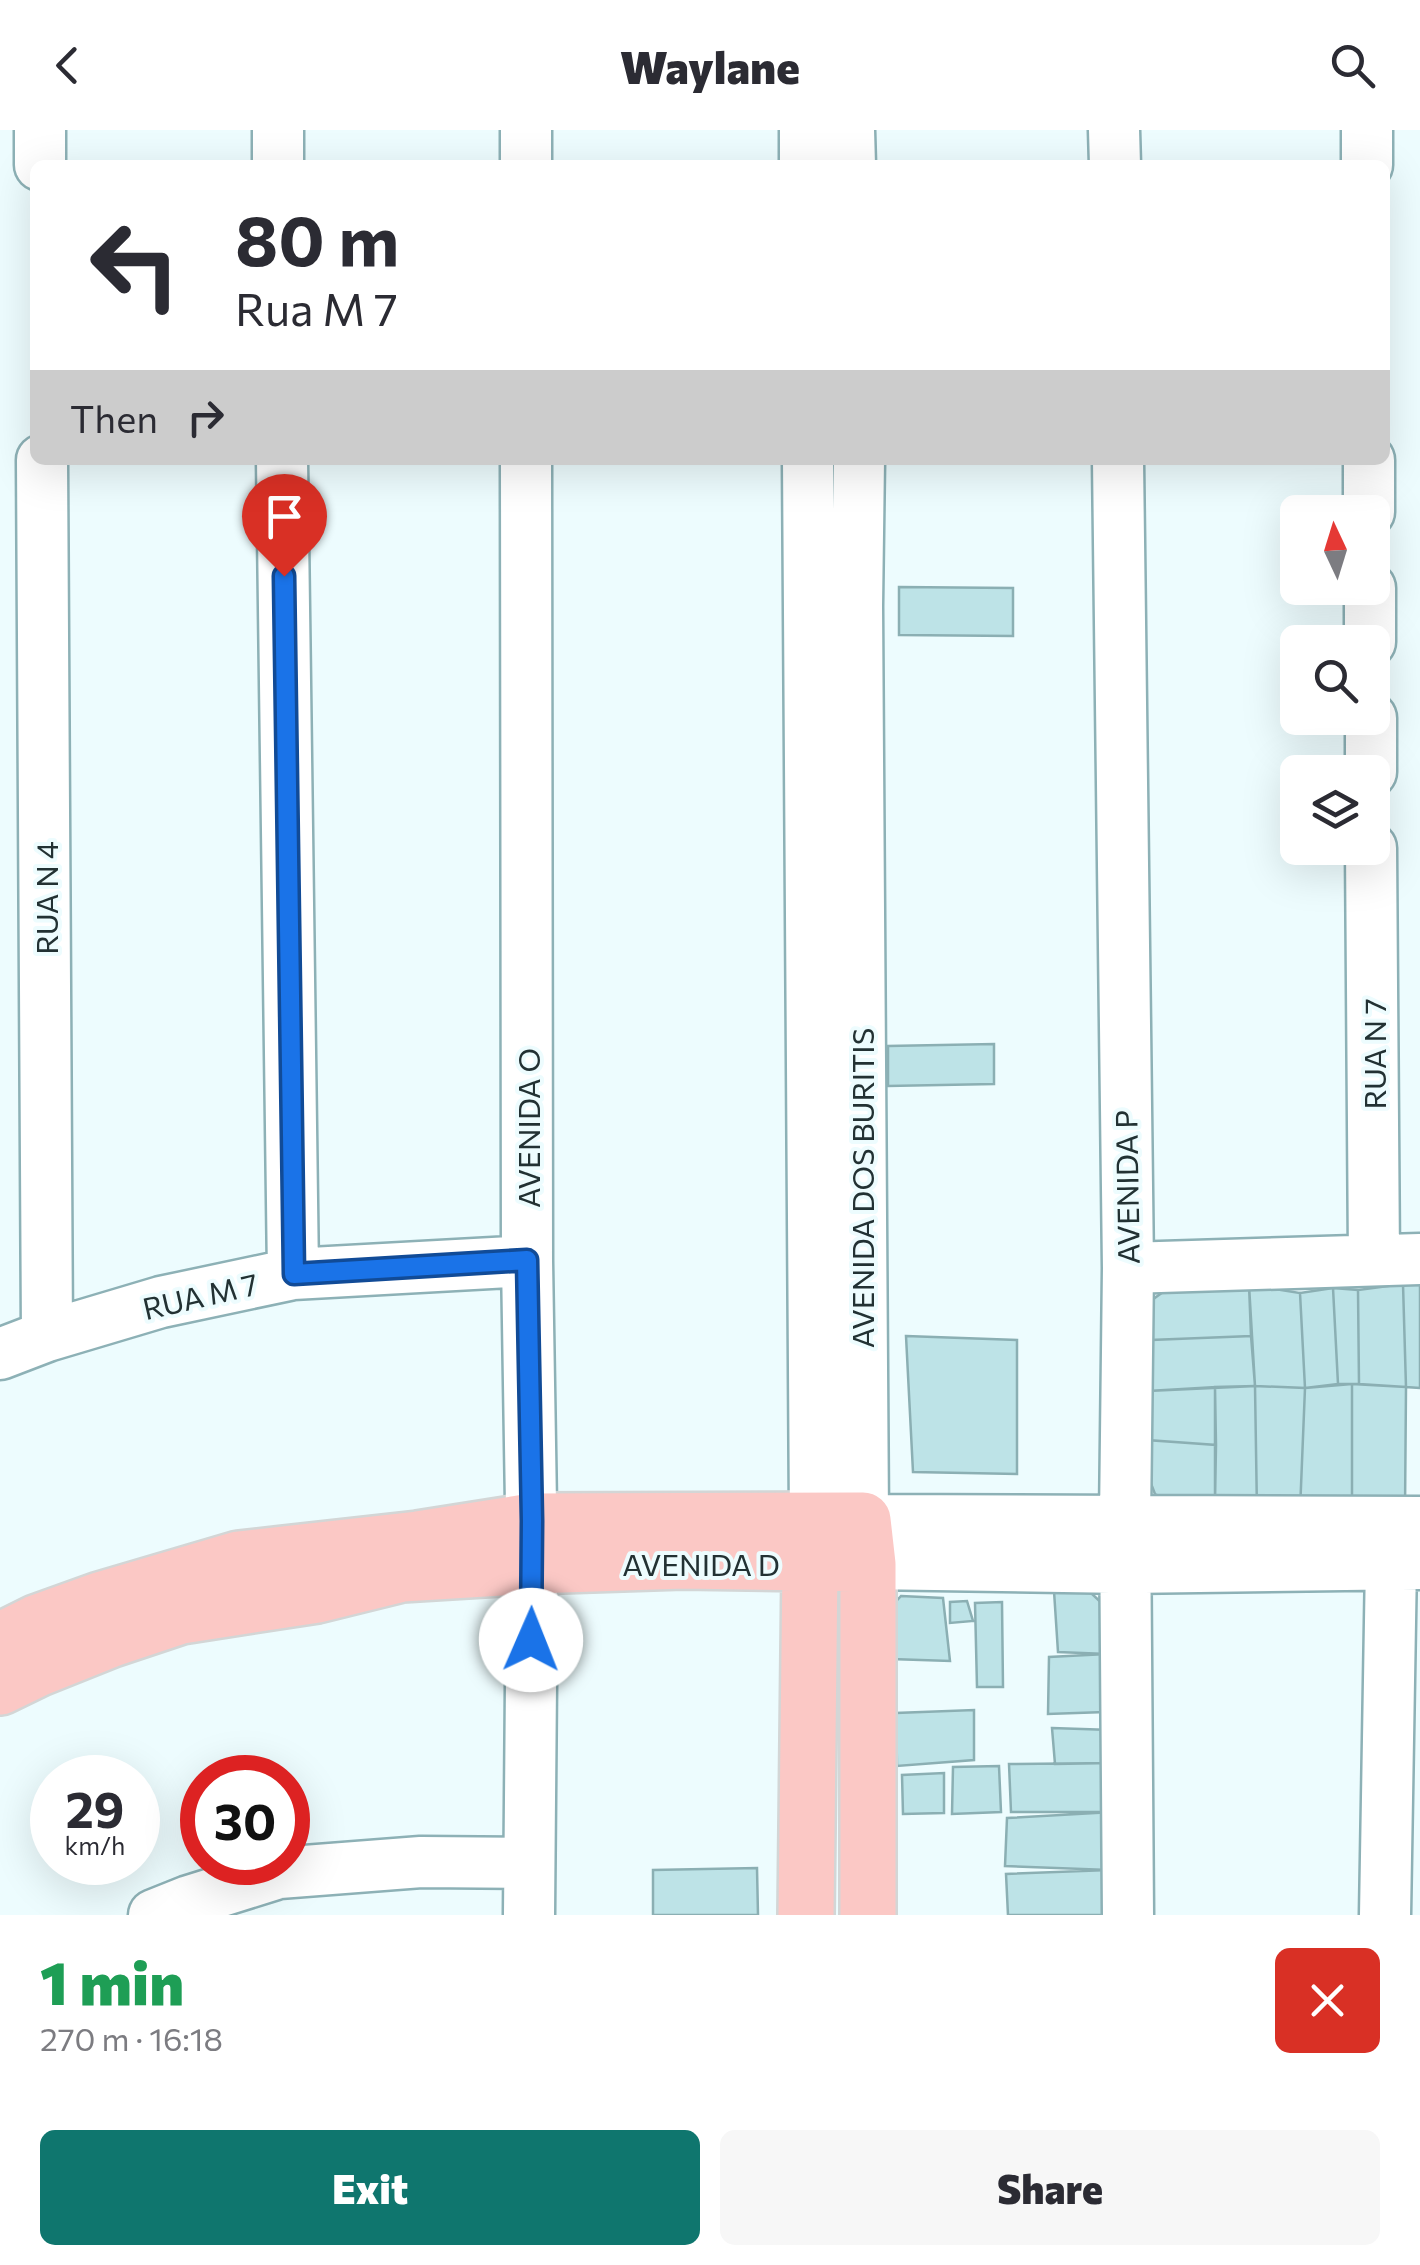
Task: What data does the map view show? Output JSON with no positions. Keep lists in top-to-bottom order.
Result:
{
  "streets": {
    "main road": ["AVENIDA DOS BURITIS", "AVENIDA D"],
    "street": [
      "RUA N 4",
      "RUA N 7",
      "AVENIDA O",
      "AVENIDA P",
      "RUA M 7"
    ]
  },
  "crossings": [
    ["RUA N 4", "RUA M 7"],
    ["AVENIDA O", "RUA M 7"],
    ["AVENIDA O", "AVENIDA D"],
    ["AVENIDA P", "AVENIDA D"],
    ["AVENIDA DOS BURITIS", "AVENIDA D"]
  ],
  "north": "top",
  "page": {
    "header": "Waylane",
    "turn": ["80 m", "Rua M 7"],
    "then": "Then",
    "speed": "29 km/h",
    "limit": "30",
    "heading": ["1 min", "270 m · 16:18"],
    "buttons": ["Exit", "Share"]
  }
}
